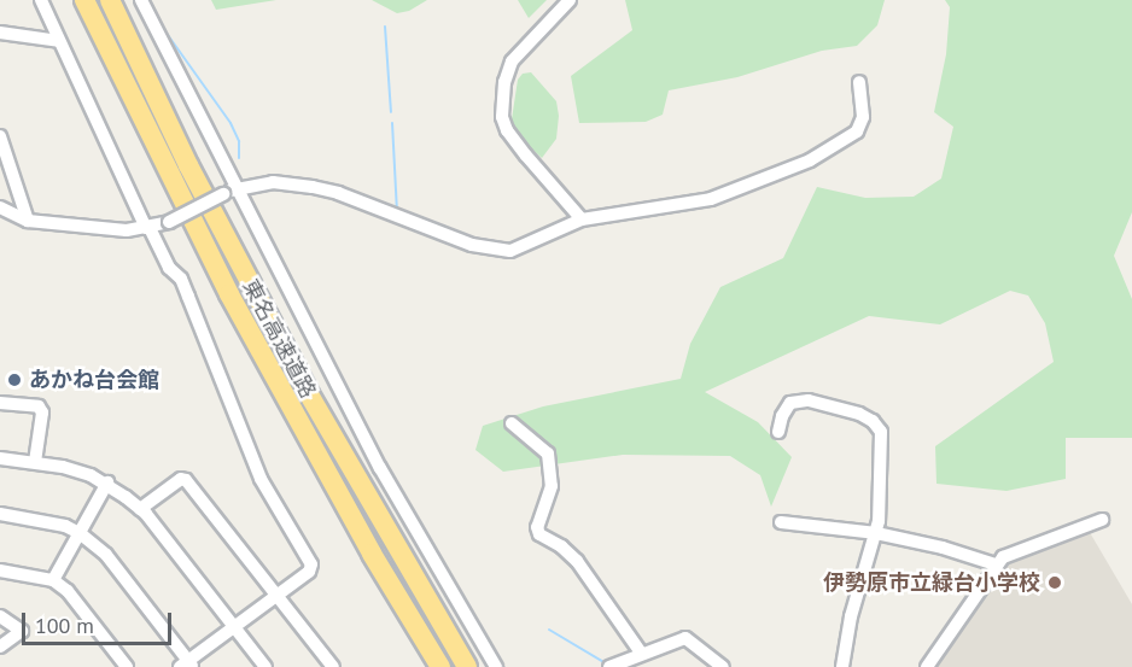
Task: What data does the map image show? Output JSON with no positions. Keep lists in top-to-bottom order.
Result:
{
  "streets": {
    "highway": ["東名高速道路"]
  },
  "places": ["あかね台会館", "伊勢原市立緑台小学校"],
  "scale_bar": "100 m"
}
